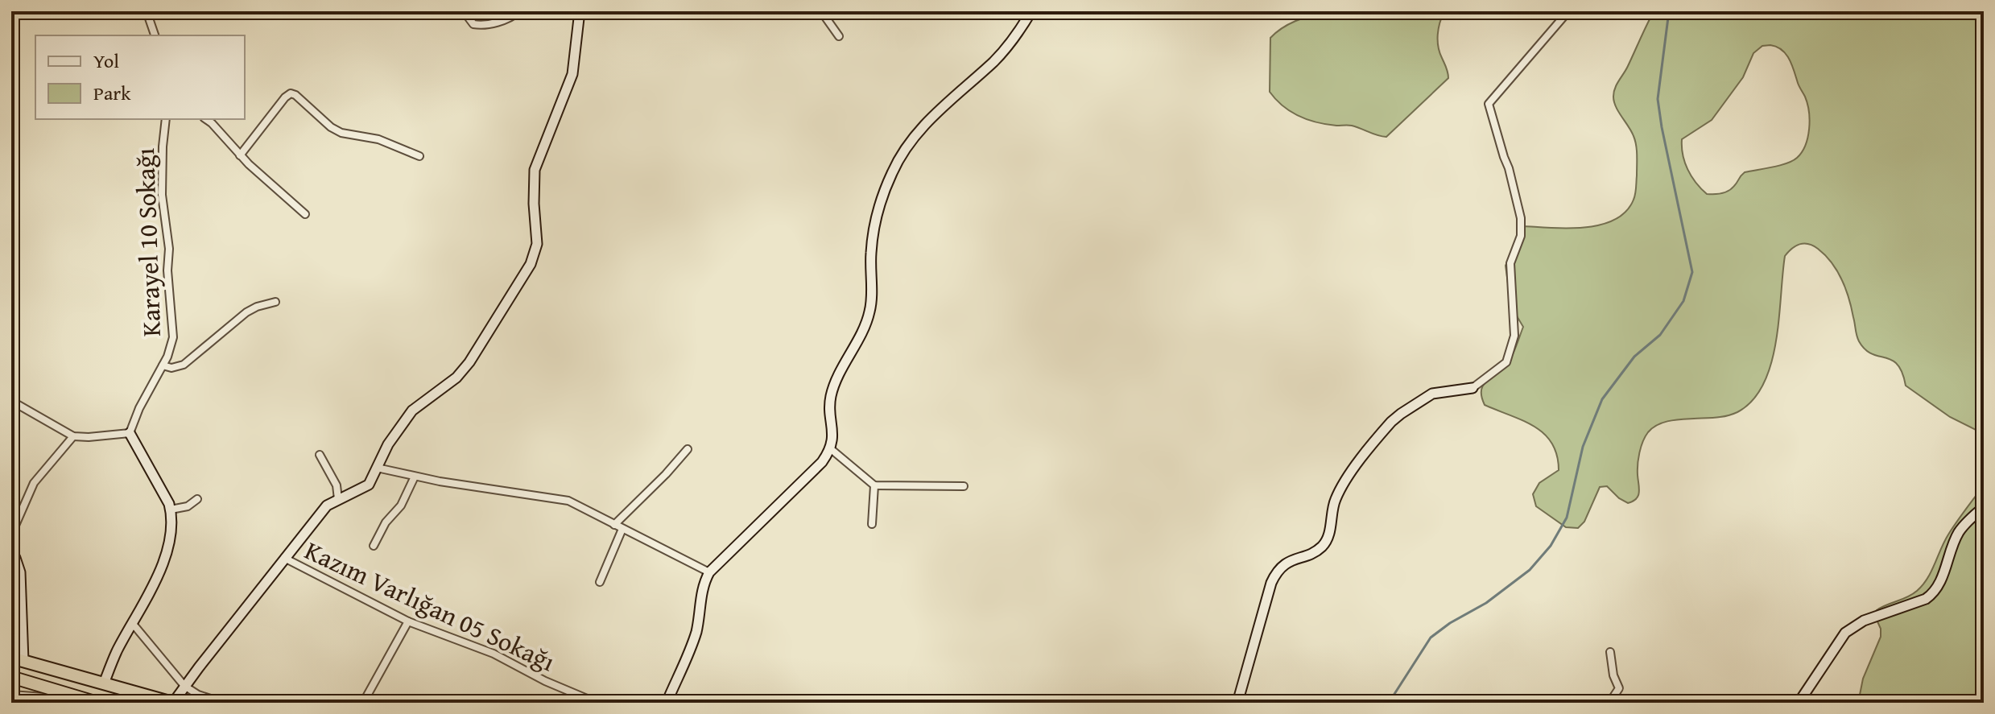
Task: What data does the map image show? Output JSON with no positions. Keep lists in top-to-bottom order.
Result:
{
  "streets": {
    "street": ["Karayel 10 Sokağı", "Kazım Varlığan 05 Sokağı"]
  },
  "legend": ["Yol", "Park"]
}
